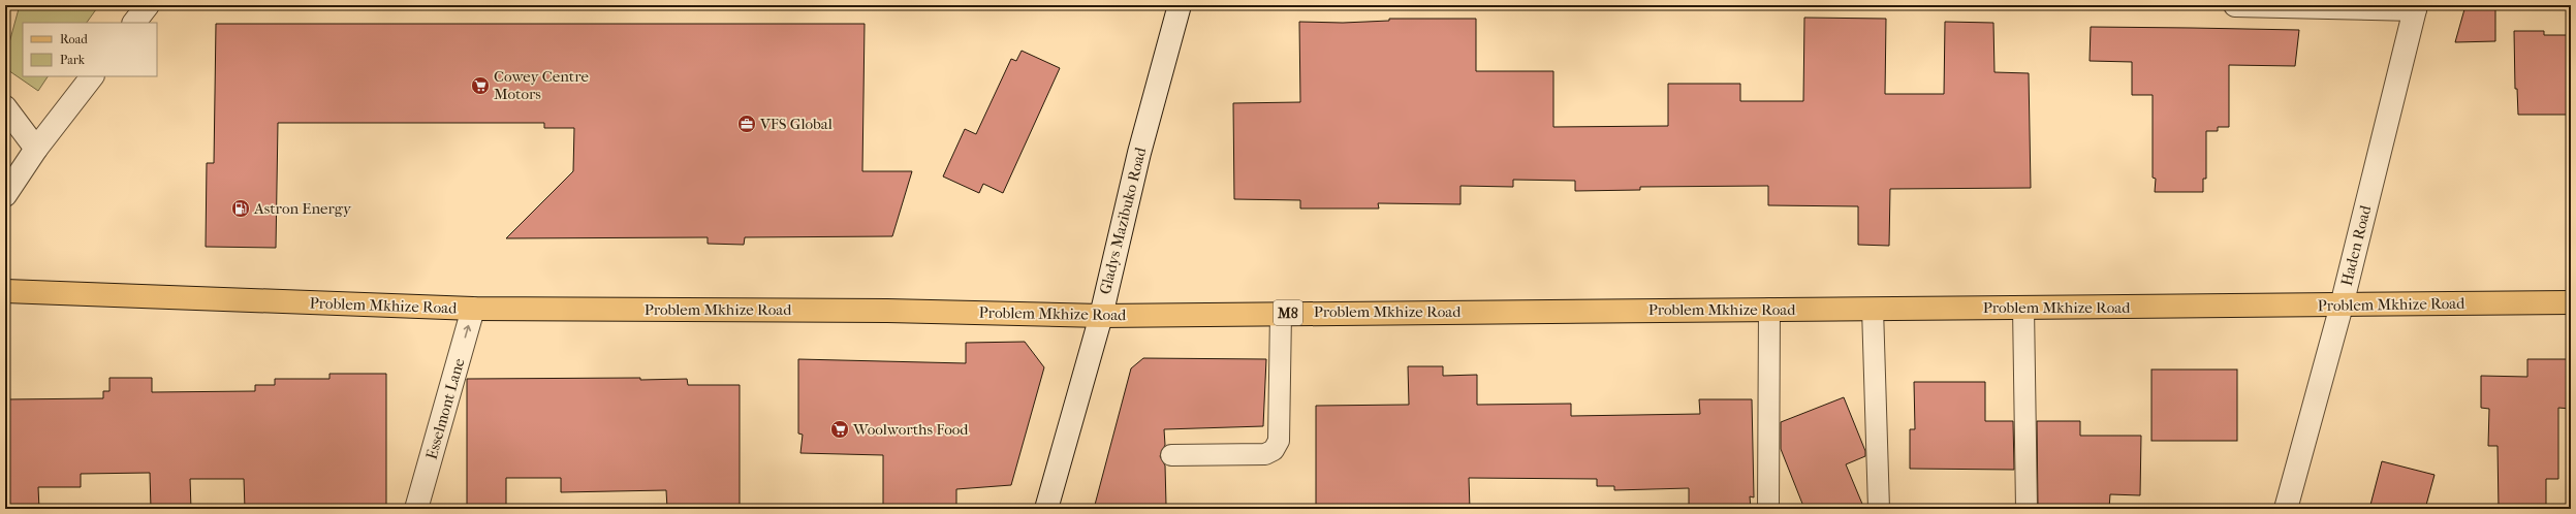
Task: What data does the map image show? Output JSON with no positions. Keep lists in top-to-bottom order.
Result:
{
  "streets": {
    "main road": ["Problem Mkhize Road", "M8"],
    "street": ["Gladys Mazibuko Road", "Haden Road", "Esselmont Lane"]
  },
  "crossings": [
    ["Gladys Mazibuko Road", "Problem Mkhize Road"],
    ["Haden Road", "Problem Mkhize Road"],
    ["Problem Mkhize Road", "Esselmont Lane"]
  ],
  "one_way": ["Esselmont Lane"],
  "places": {
    "supermarket": ["Cowey Centre Motors", "Woolworths Food"],
    "office": ["VFS Global"],
    "fuel station": ["Astron Energy"]
  },
  "legend": ["Road", "Park"]
}
